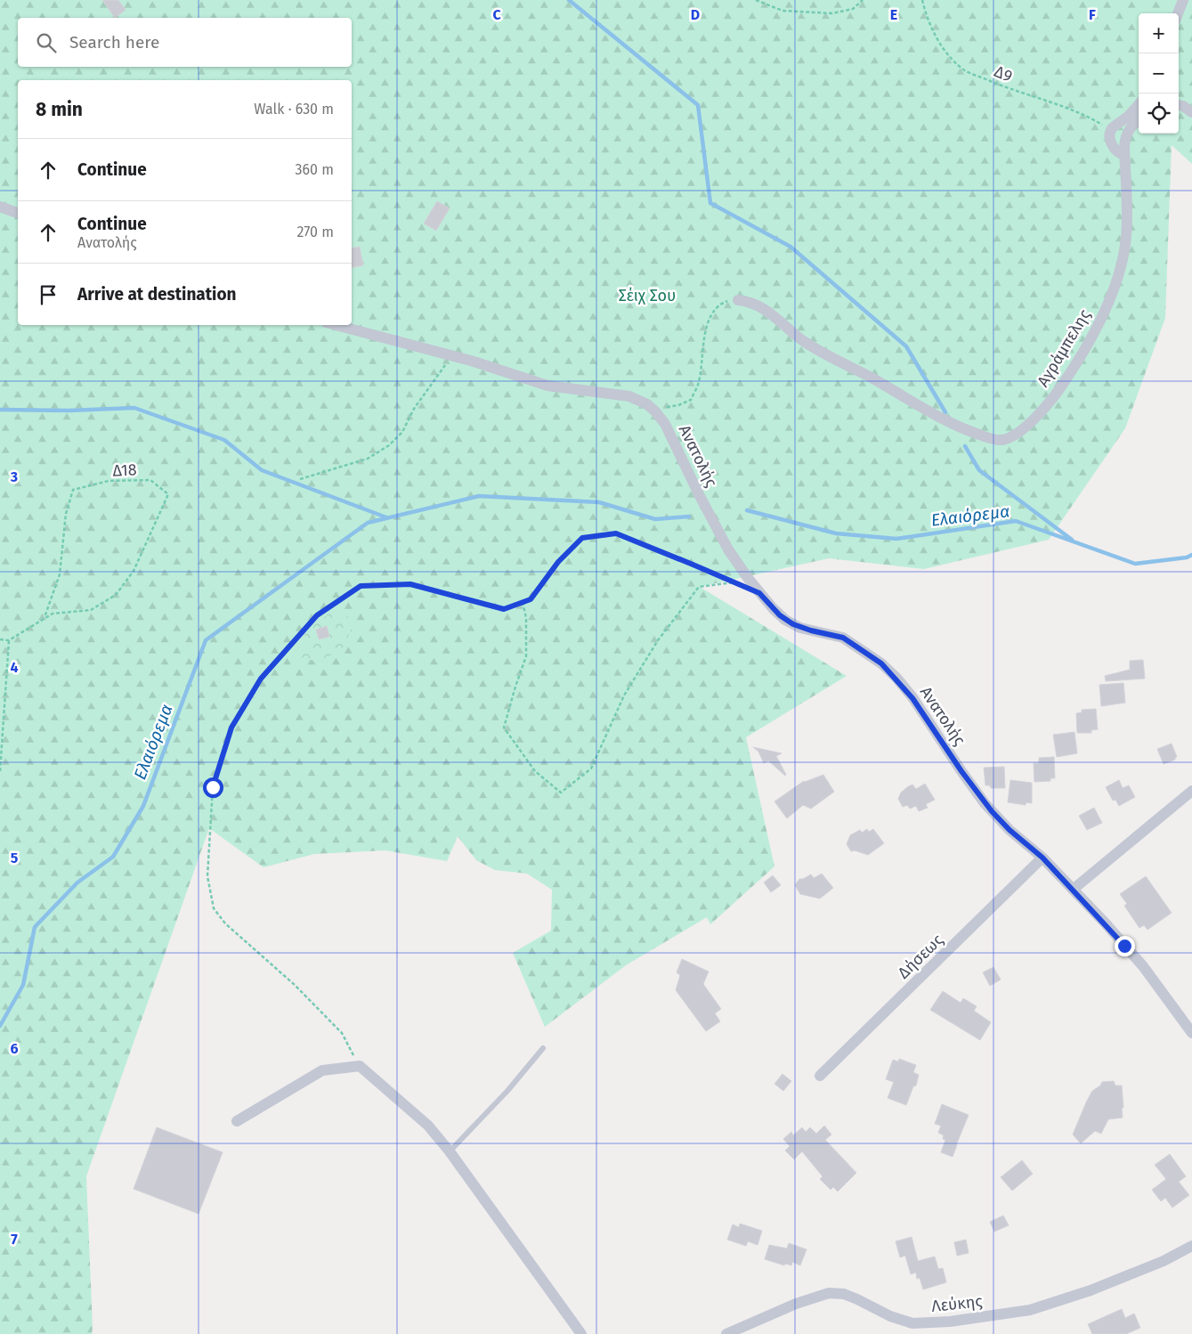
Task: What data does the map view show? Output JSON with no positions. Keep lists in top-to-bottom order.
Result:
{
  "streets": {
    "street": [
      "Αγράμπελης",
      "Ανατολής",
      "Δήσεως",
      "Λεύκης"
    ],
    "path": ["Δ9", "Δ18"]
  },
  "crossings": [
    ["Ανατολής", "Δήσεως"]
  ],
  "water": ["Ελαιόρεμα"],
  "parks": ["Σέιχ Σου"],
  "page": {
    "map_buttons": ["+", "−"],
    "search": "Search here",
    "heading": ["8 min", "Walk · 630 m"],
    "list": [
      ["Continue", "360 m"],
      ["Continue", "Ανατολής", "270 m"],
      "Arrive at destination"
    ]
  },
  "grid": {
    "columns": [
      "C",
      "D",
      "E",
      "F"
    ],
    "rows": [
      "3",
      "4",
      "5",
      "6",
      "7"
    ]
  }
}
